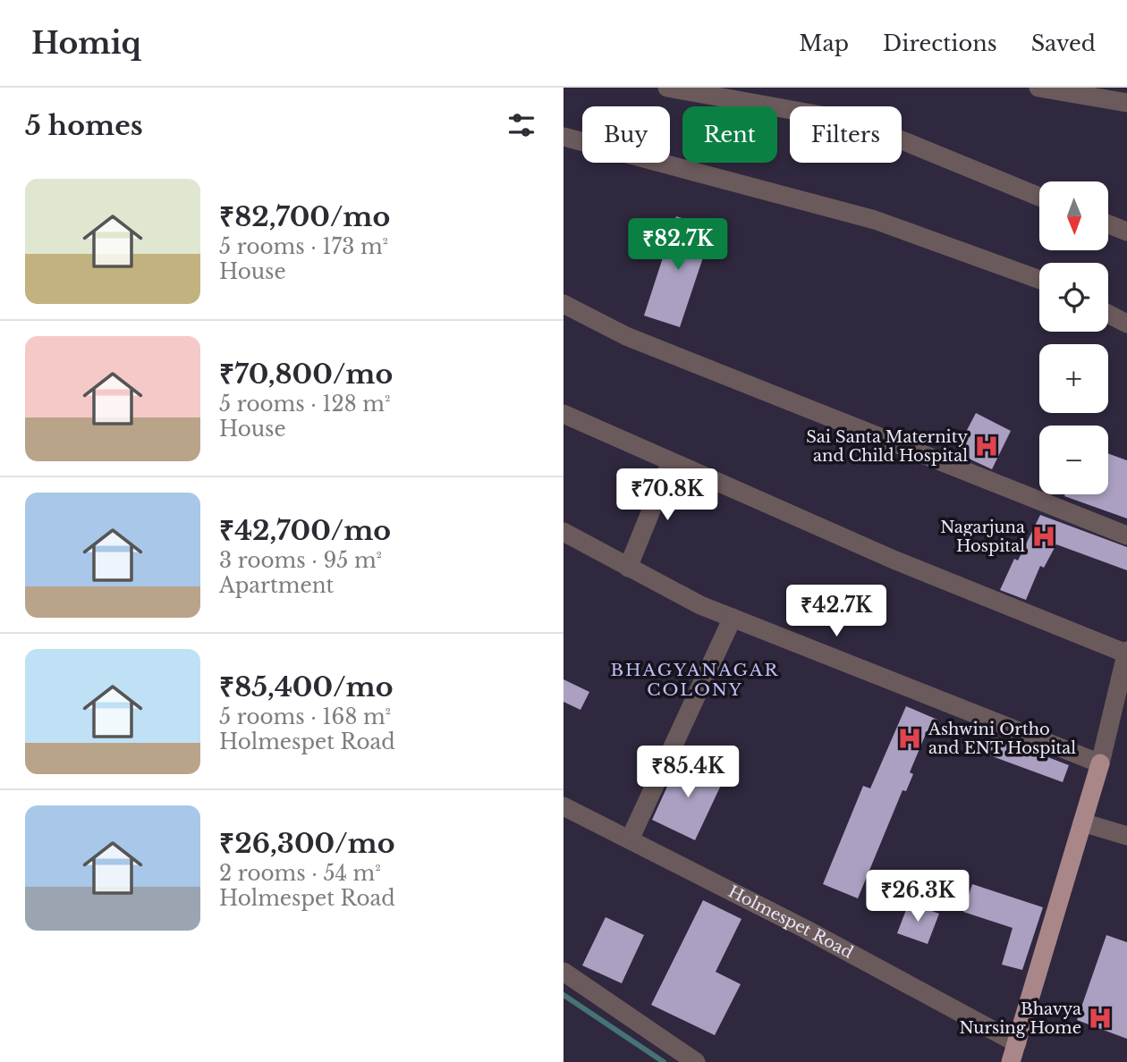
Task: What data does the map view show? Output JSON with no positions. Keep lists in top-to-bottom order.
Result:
{
  "streets": {
    "street": ["Holmespet Road"]
  },
  "districts": ["BHAGYANAGAR COLONY"],
  "places": {
    "hospital": [
      "Sai Santa Maternity and Child Hospital",
      "Nagarjuna Hospital",
      "Ashwini Ortho and ENT Hospital",
      "Bhavya Nursing Home"
    ]
  },
  "north": "bottom",
  "page": {
    "header": "Homiq",
    "nav": ["Map", "Directions", "Saved"],
    "heading": "5 homes",
    "chip": ["Buy", "Rent", "Filters"],
    "list": [
      {
        "name": "₹82,700/mo",
        "note": "5 rooms · 173 m² · House"
      },
      {
        "name": "₹70,800/mo",
        "note": "5 rooms · 128 m² · House"
      },
      {
        "name": "₹42,700/mo",
        "note": "3 rooms · 95 m² · Apartment"
      },
      {
        "name": "₹85,400/mo",
        "note": "5 rooms · 168 m² · Holmespet Road"
      },
      {
        "name": "₹26,300/mo",
        "note": "2 rooms · 54 m² · Holmespet Road"
      }
    ],
    "map_buttons": ["+", "−"],
    "price": [
      "₹82.7K",
      "₹70.8K",
      "₹42.7K",
      "₹85.4K",
      "₹26.3K"
    ]
  }
}
